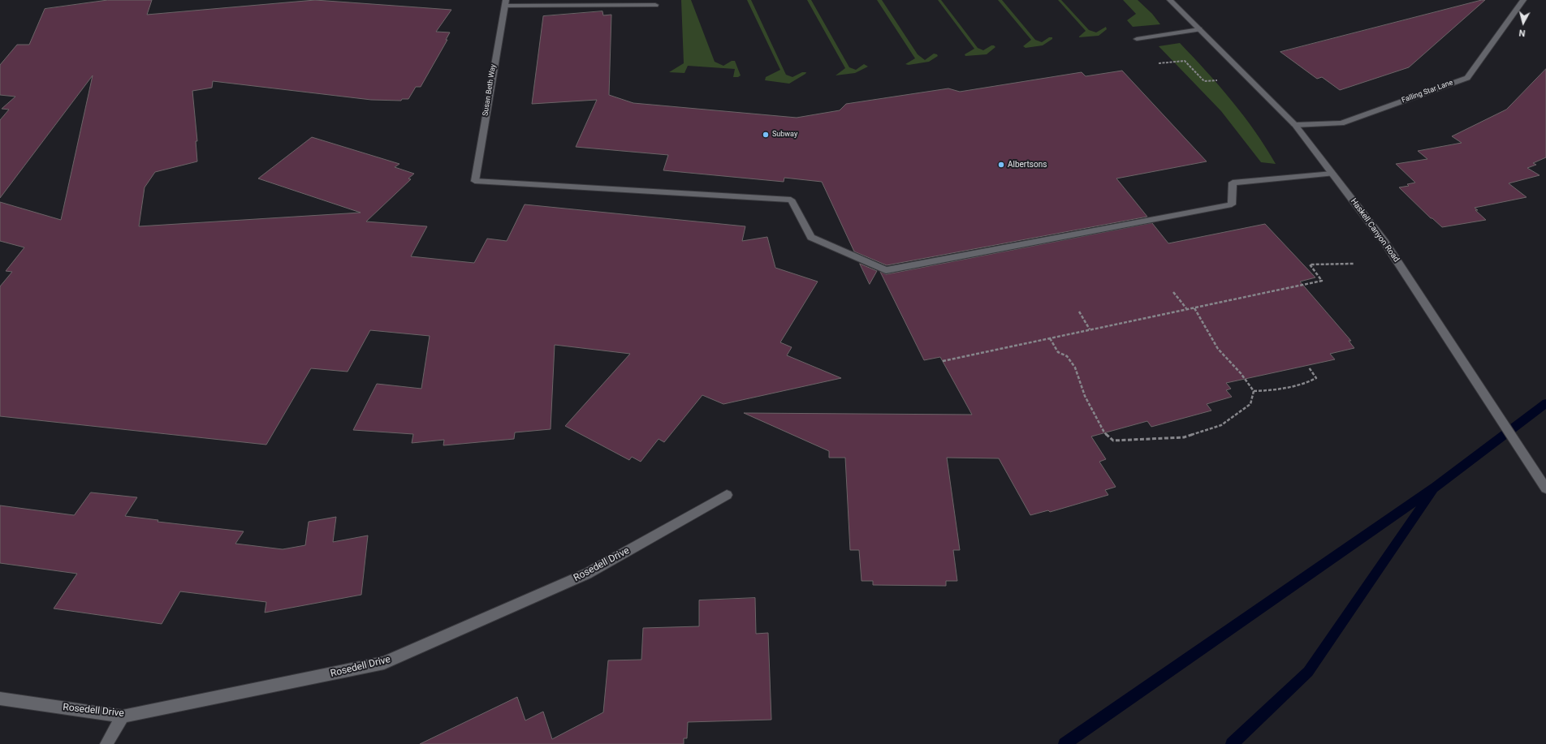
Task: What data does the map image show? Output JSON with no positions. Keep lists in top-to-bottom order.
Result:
{
  "streets": {
    "street": [
      "Susan Beth Way",
      "Falling Star Lane",
      "Haskell Canyon Road",
      "Rosedell Drive"
    ]
  },
  "crossings": [
    ["Susan Beth Way", "Haskell Canyon Road"],
    ["Falling Star Lane", "Haskell Canyon Road"]
  ],
  "places": ["Subway", "Albertsons"],
  "north": "bottom"
}
